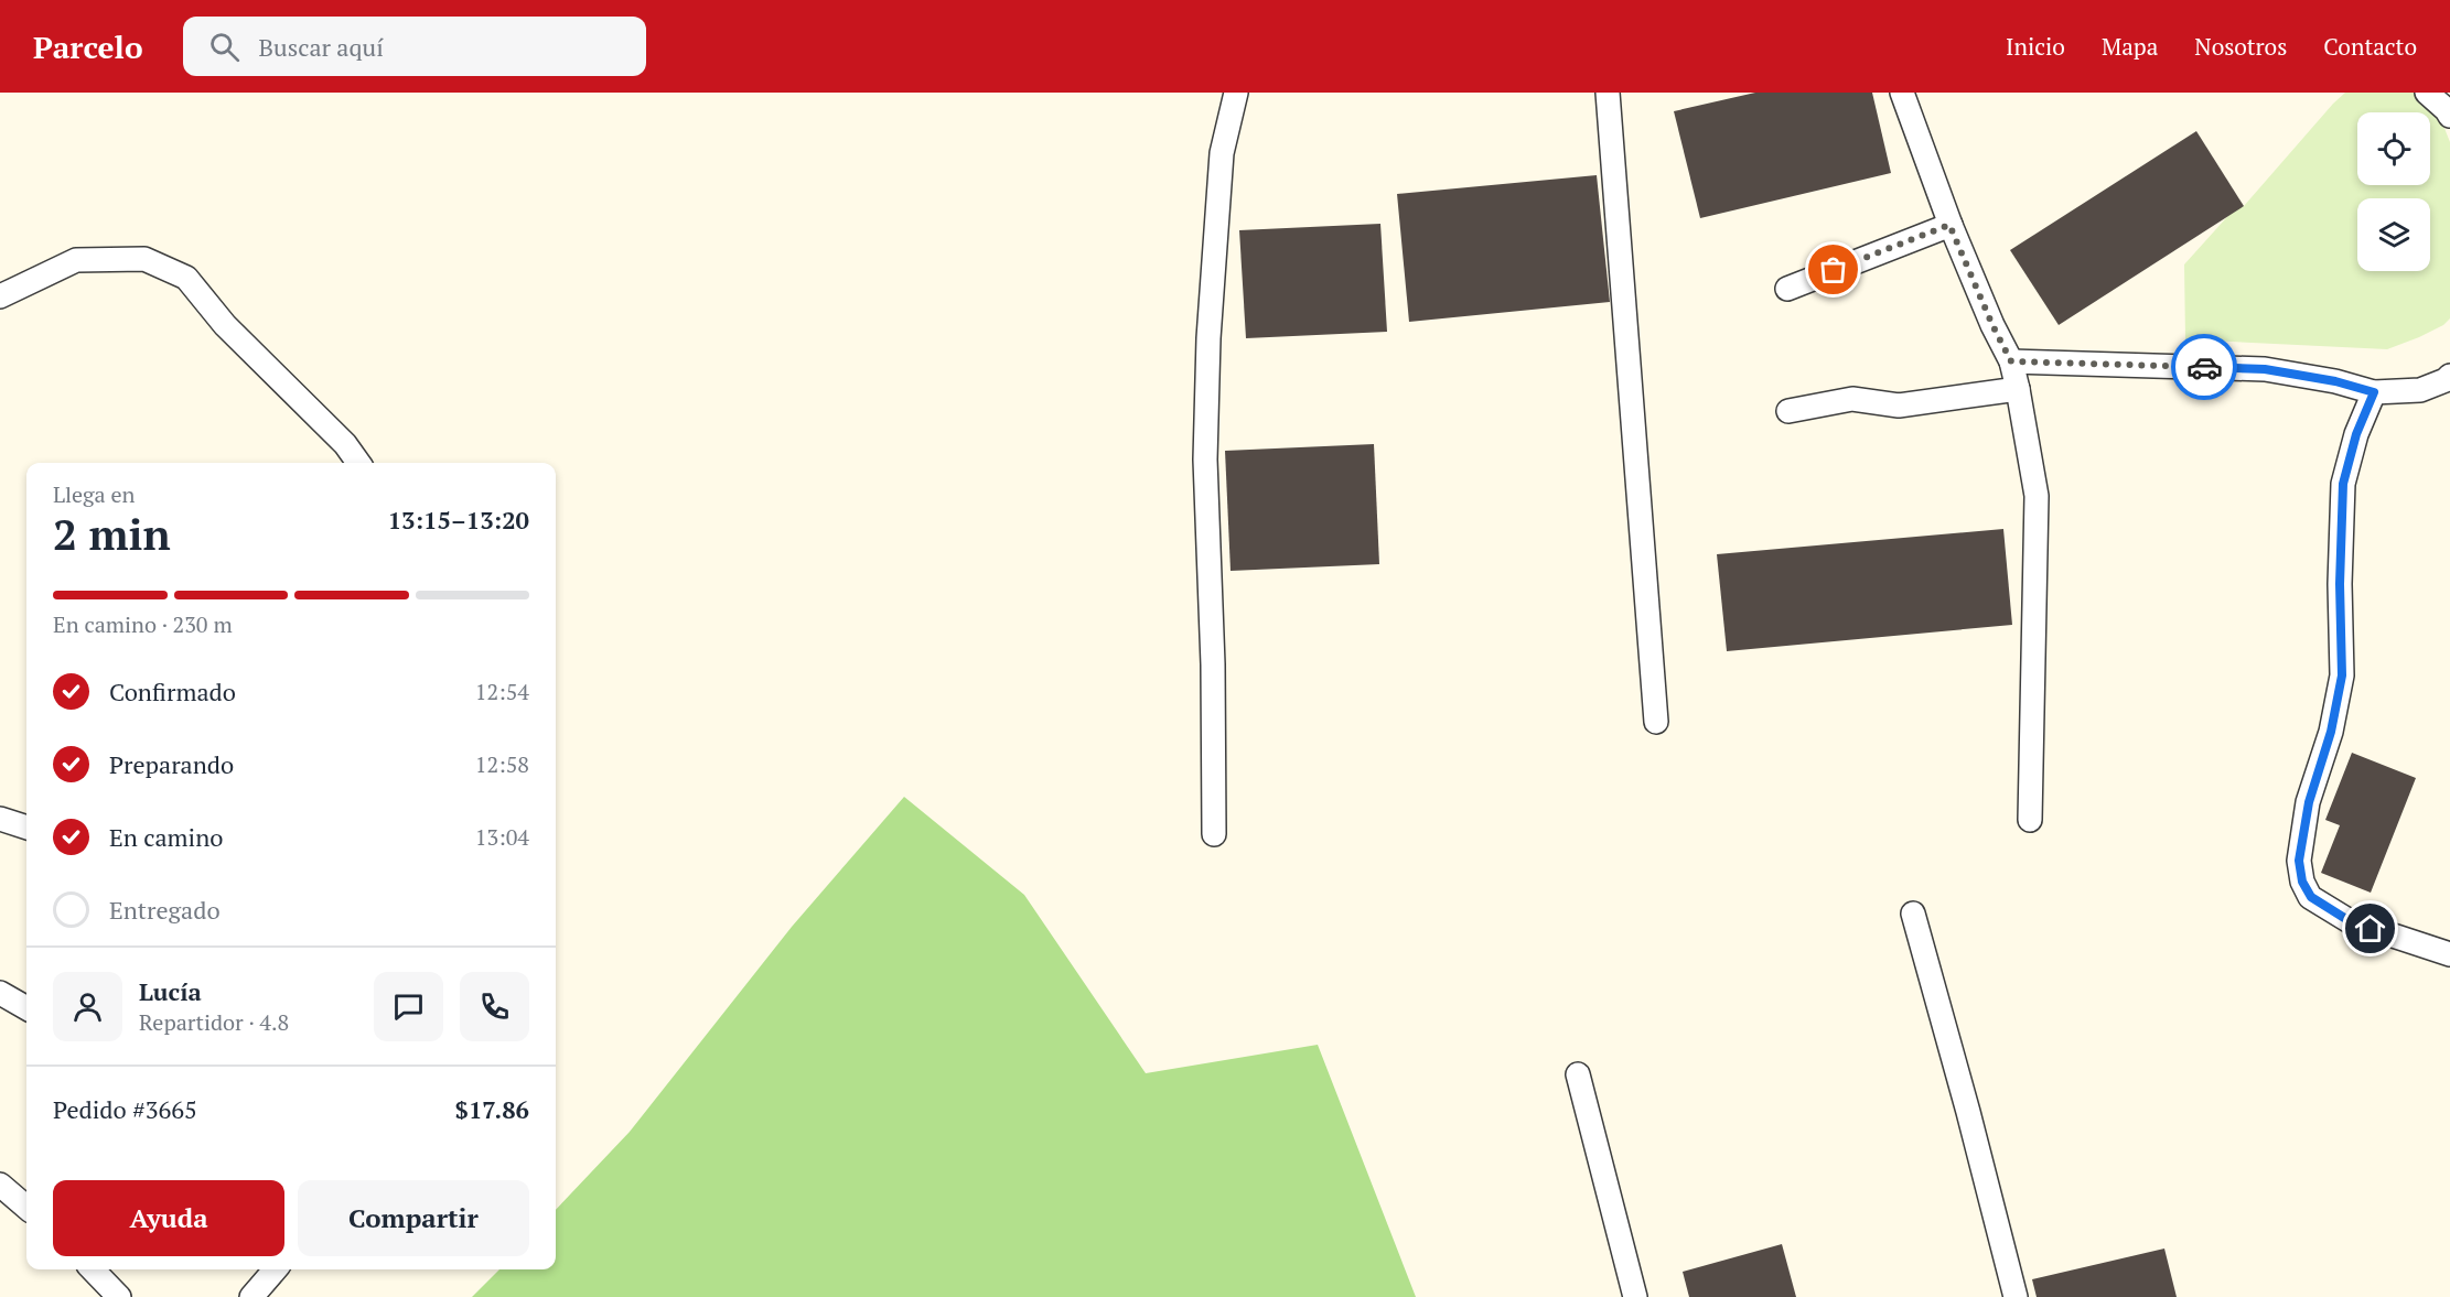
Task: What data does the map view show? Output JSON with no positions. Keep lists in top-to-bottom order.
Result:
{
  "page": {
    "header": "Parcelo",
    "search": "Buscar aquí",
    "nav": [
      "Inicio",
      "Mapa",
      "Nosotros",
      "Contacto"
    ],
    "heading": ["2 min", "Llega en", "13:15–13:20"],
    "panel": [
      "Lucía",
      "Repartidor · 4.8",
      "Pedido #3665",
      "$17.86"
    ],
    "bar": "En camino · 230 m",
    "list": [
      ["Confirmado", "12:54"],
      ["Preparando", "12:58"],
      ["En camino", "13:04"],
      "Entregado"
    ],
    "buttons": ["Ayuda", "Compartir"]
  }
}
